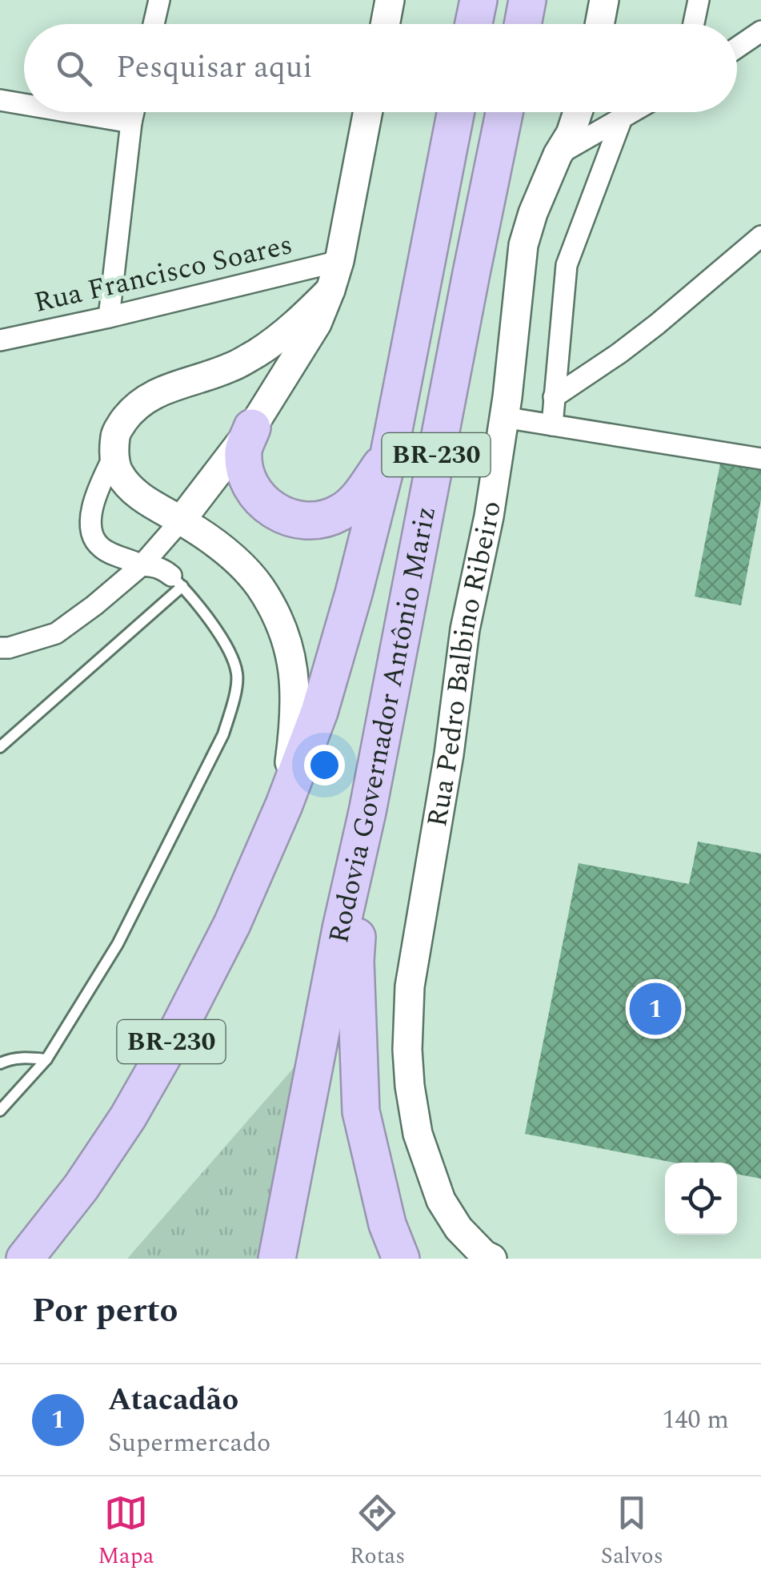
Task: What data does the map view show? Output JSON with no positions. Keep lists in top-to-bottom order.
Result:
{
  "streets": {
    "highway": ["BR-230", "Rodovia Governador Antônio Mariz"],
    "street": ["Rua Francisco Soares", "Rua Pedro Balbino Ribeiro"]
  },
  "page": {
    "search": "Pesquisar aqui",
    "pins": "1",
    "heading": "Por perto",
    "list": [
      {
        "mark": "1",
        "name": "Atacadão",
        "note": "Supermercado",
        "value": "140 m"
      }
    ],
    "nav": ["Mapa", "Rotas", "Salvos"]
  }
}
